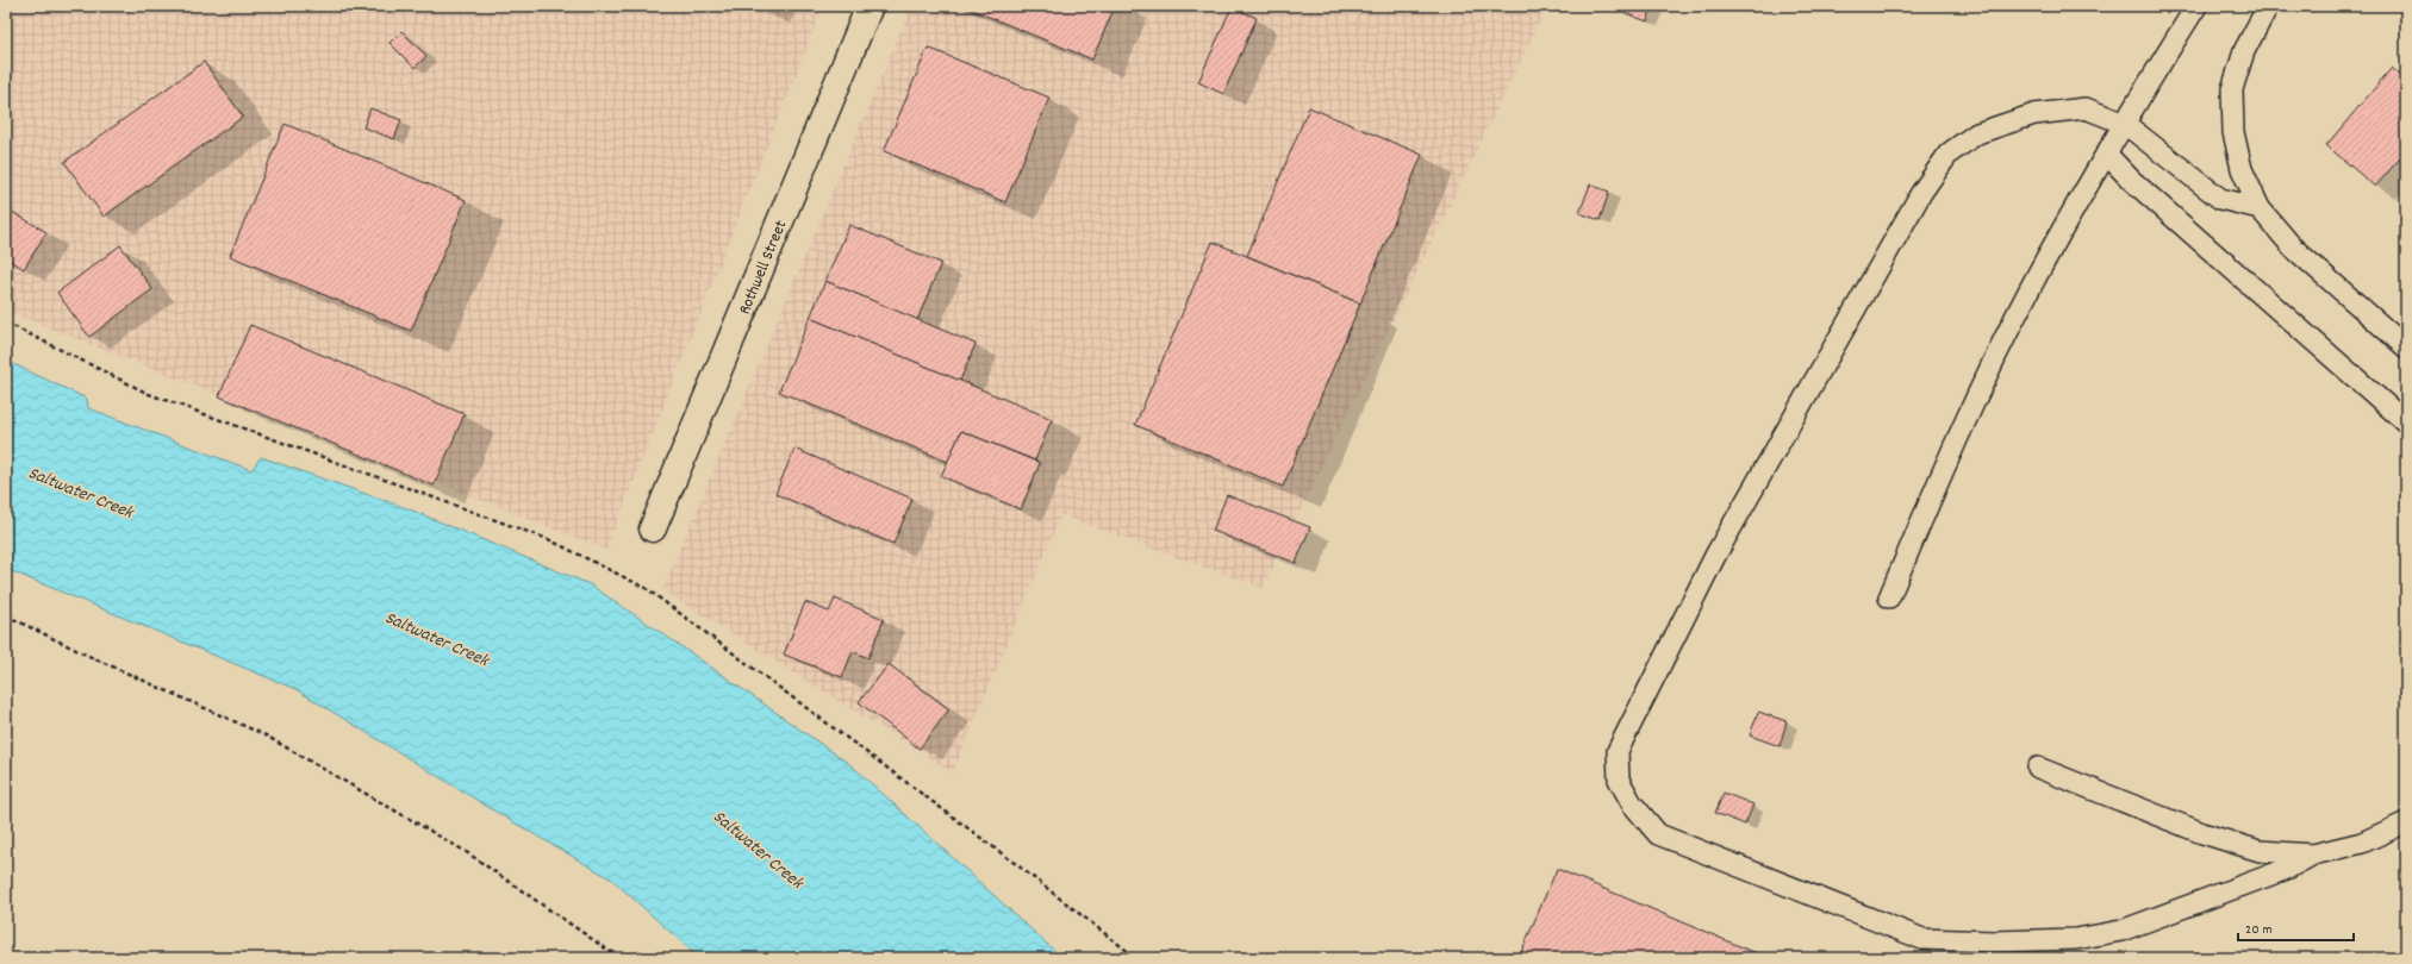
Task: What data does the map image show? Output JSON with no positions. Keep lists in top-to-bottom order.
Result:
{
  "streets": {
    "street": ["Rothwell Street"]
  },
  "water": ["Saltwater Creek"],
  "scale_bar": "20 m"
}
